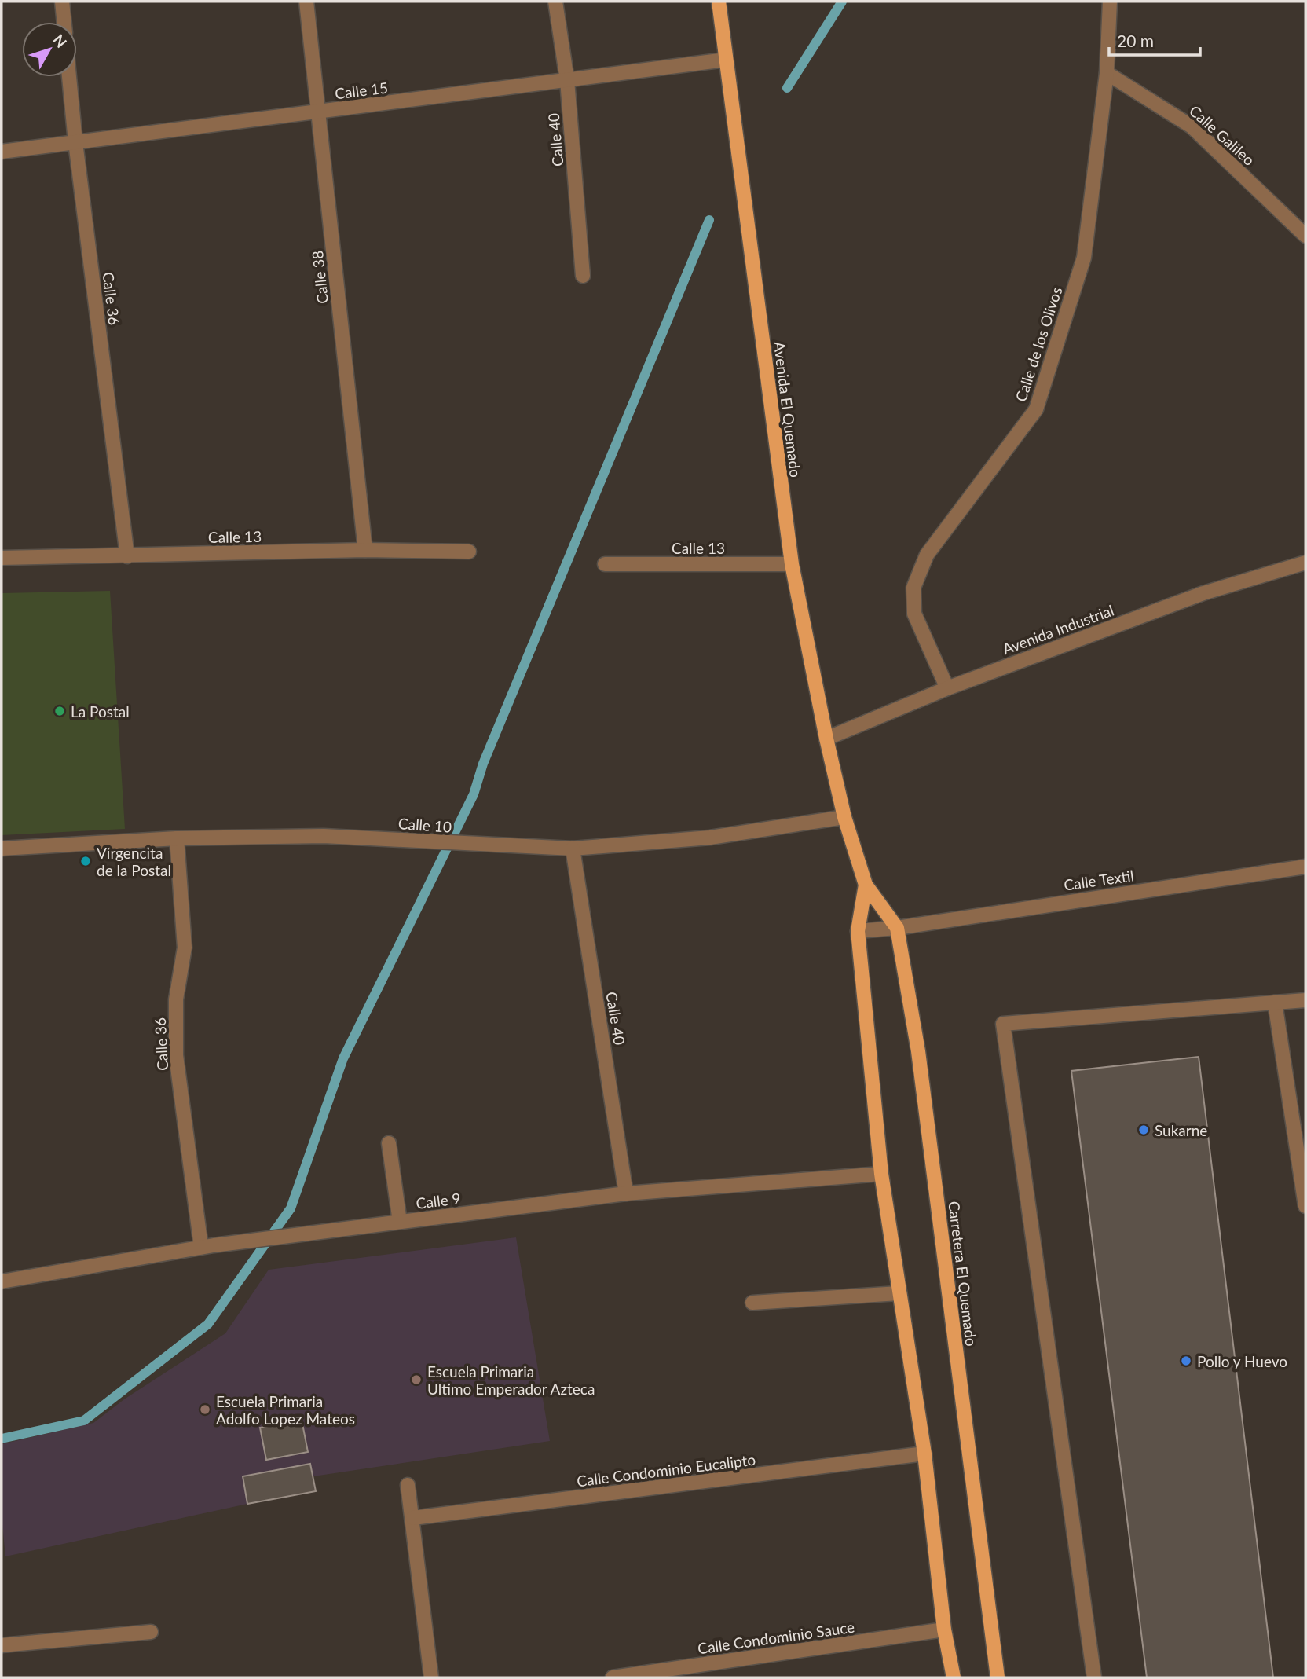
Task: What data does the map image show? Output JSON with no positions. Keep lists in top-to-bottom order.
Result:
{
  "streets": {
    "main road": ["Avenida El Quemado", "Carretera El Quemado"],
    "street": [
      "Calle 15",
      "Calle Galileo",
      "Calle 40",
      "Calle 38",
      "Calle 36",
      "Calle de los Olivos",
      "Calle 13",
      "Avenida Industrial",
      "Calle 10",
      "Calle Textil",
      "Calle 9",
      "Calle Condominio Eucalipto",
      "Calle Condominio Sauce"
    ]
  },
  "crossings": [
    ["Calle 15", "Calle 40"],
    ["Calle 15", "Calle 38"],
    ["Calle 15", "Calle 36"],
    ["Calle 15", "Avenida El Quemado"],
    ["Calle Galileo", "Calle de los Olivos"],
    ["Calle 40", "Calle 10"],
    ["Calle 40", "Calle 9"],
    ["Calle 38", "Calle 13"],
    ["Calle 36", "Calle 13"],
    ["Calle 36", "Calle 10"],
    ["Calle 36", "Calle 9"],
    ["Calle de los Olivos", "Avenida Industrial"],
    ["Avenida El Quemado", "Calle 13"],
    ["Avenida El Quemado", "Avenida Industrial"],
    ["Avenida El Quemado", "Calle 10"],
    ["Avenida El Quemado", "Carretera El Quemado"],
    ["Calle 10", "Carretera El Quemado"],
    ["Calle Textil", "Carretera El Quemado"],
    ["Calle 9", "Carretera El Quemado"],
    ["Carretera El Quemado", "Calle Condominio Eucalipto"],
    ["Carretera El Quemado", "Calle Condominio Sauce"]
  ],
  "places": [
    "La Postal",
    "Virgencita de la Postal",
    "Sukarne",
    "Pollo y Huevo",
    "Escuela Primaria Ultimo Emperador Azteca",
    "Escuela Primaria Adolfo Lopez Mateos"
  ],
  "scale_bar": "20 m",
  "north": "top right"
}
